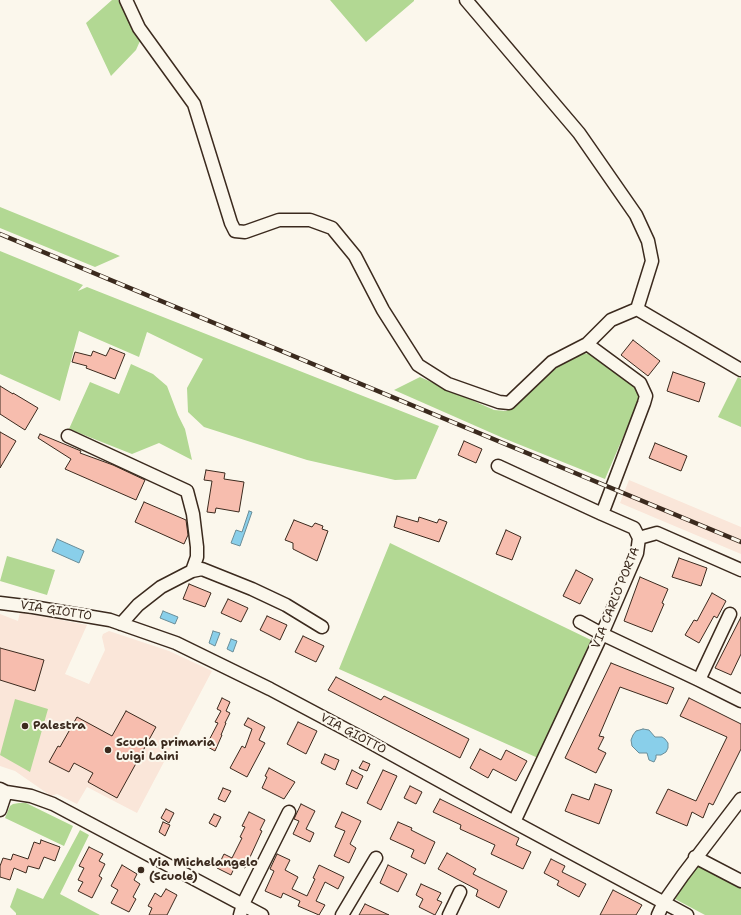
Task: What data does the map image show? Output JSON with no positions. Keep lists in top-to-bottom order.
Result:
{
  "streets": {
    "street": ["VIA CARLO PORTA", "VIA GIOTTO"]
  },
  "crossings": [
    ["VIA CARLO PORTA", "VIA GIOTTO"]
  ],
  "places": ["Palestra", "Scuola primaria Luigi Laini", "Via Michelangelo (Scuole)"]
}
